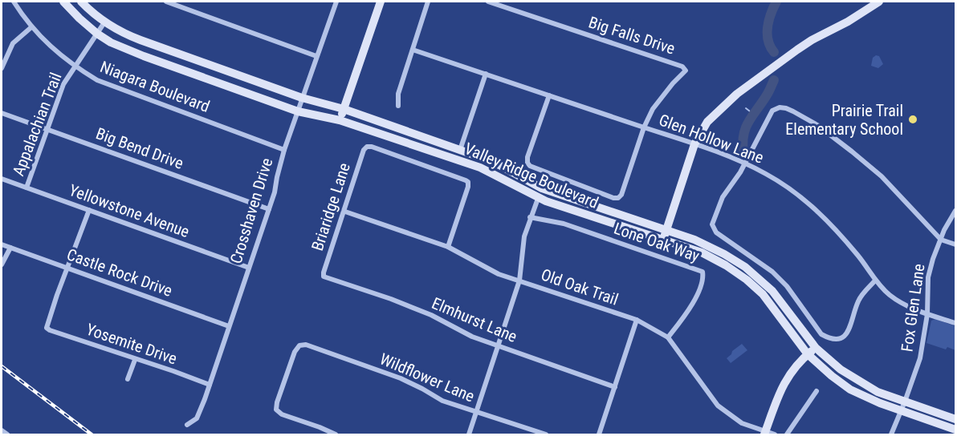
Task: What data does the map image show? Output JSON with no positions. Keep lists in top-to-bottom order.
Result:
{
  "streets": {
    "main road": ["Valley Ridge Boulevard"],
    "street": [
      "Big Falls Drive",
      "Niagara Boulevard",
      "Appalachian Trail",
      "Glen Hollow Lane",
      "Big Bend Drive",
      "Briaridge Lane",
      "Yellowstone Avenue",
      "Crosshaven Drive",
      "Lone Oak Way",
      "Castle Rock Drive",
      "Old Oak Trail",
      "Fox Glen Lane",
      "Elmhurst Lane",
      "Yosemite Drive",
      "Wildflower Lane"
    ]
  },
  "crossings": [
    ["Big Falls Drive", "Glen Hollow Lane"],
    ["Niagara Boulevard", "Appalachian Trail"],
    ["Niagara Boulevard", "Crosshaven Drive"],
    ["Appalachian Trail", "Big Bend Drive"],
    ["Appalachian Trail", "Valley Ridge Boulevard"],
    ["Appalachian Trail", "Yellowstone Avenue"],
    ["Glen Hollow Lane", "Fox Glen Lane"],
    ["Big Bend Drive", "Crosshaven Drive"],
    ["Valley Ridge Boulevard", "Crosshaven Drive"],
    ["Valley Ridge Boulevard", "Fox Glen Lane"],
    ["Briaridge Lane", "Old Oak Trail"],
    ["Briaridge Lane", "Elmhurst Lane"],
    ["Yellowstone Avenue", "Crosshaven Drive"],
    ["Crosshaven Drive", "Castle Rock Drive"],
    ["Crosshaven Drive", "Yosemite Drive"],
    ["Lone Oak Way", "Old Oak Trail"],
    ["Castle Rock Drive", "Yosemite Drive"]
  ],
  "places": ["Prairie Trail Elementary School"]
}
